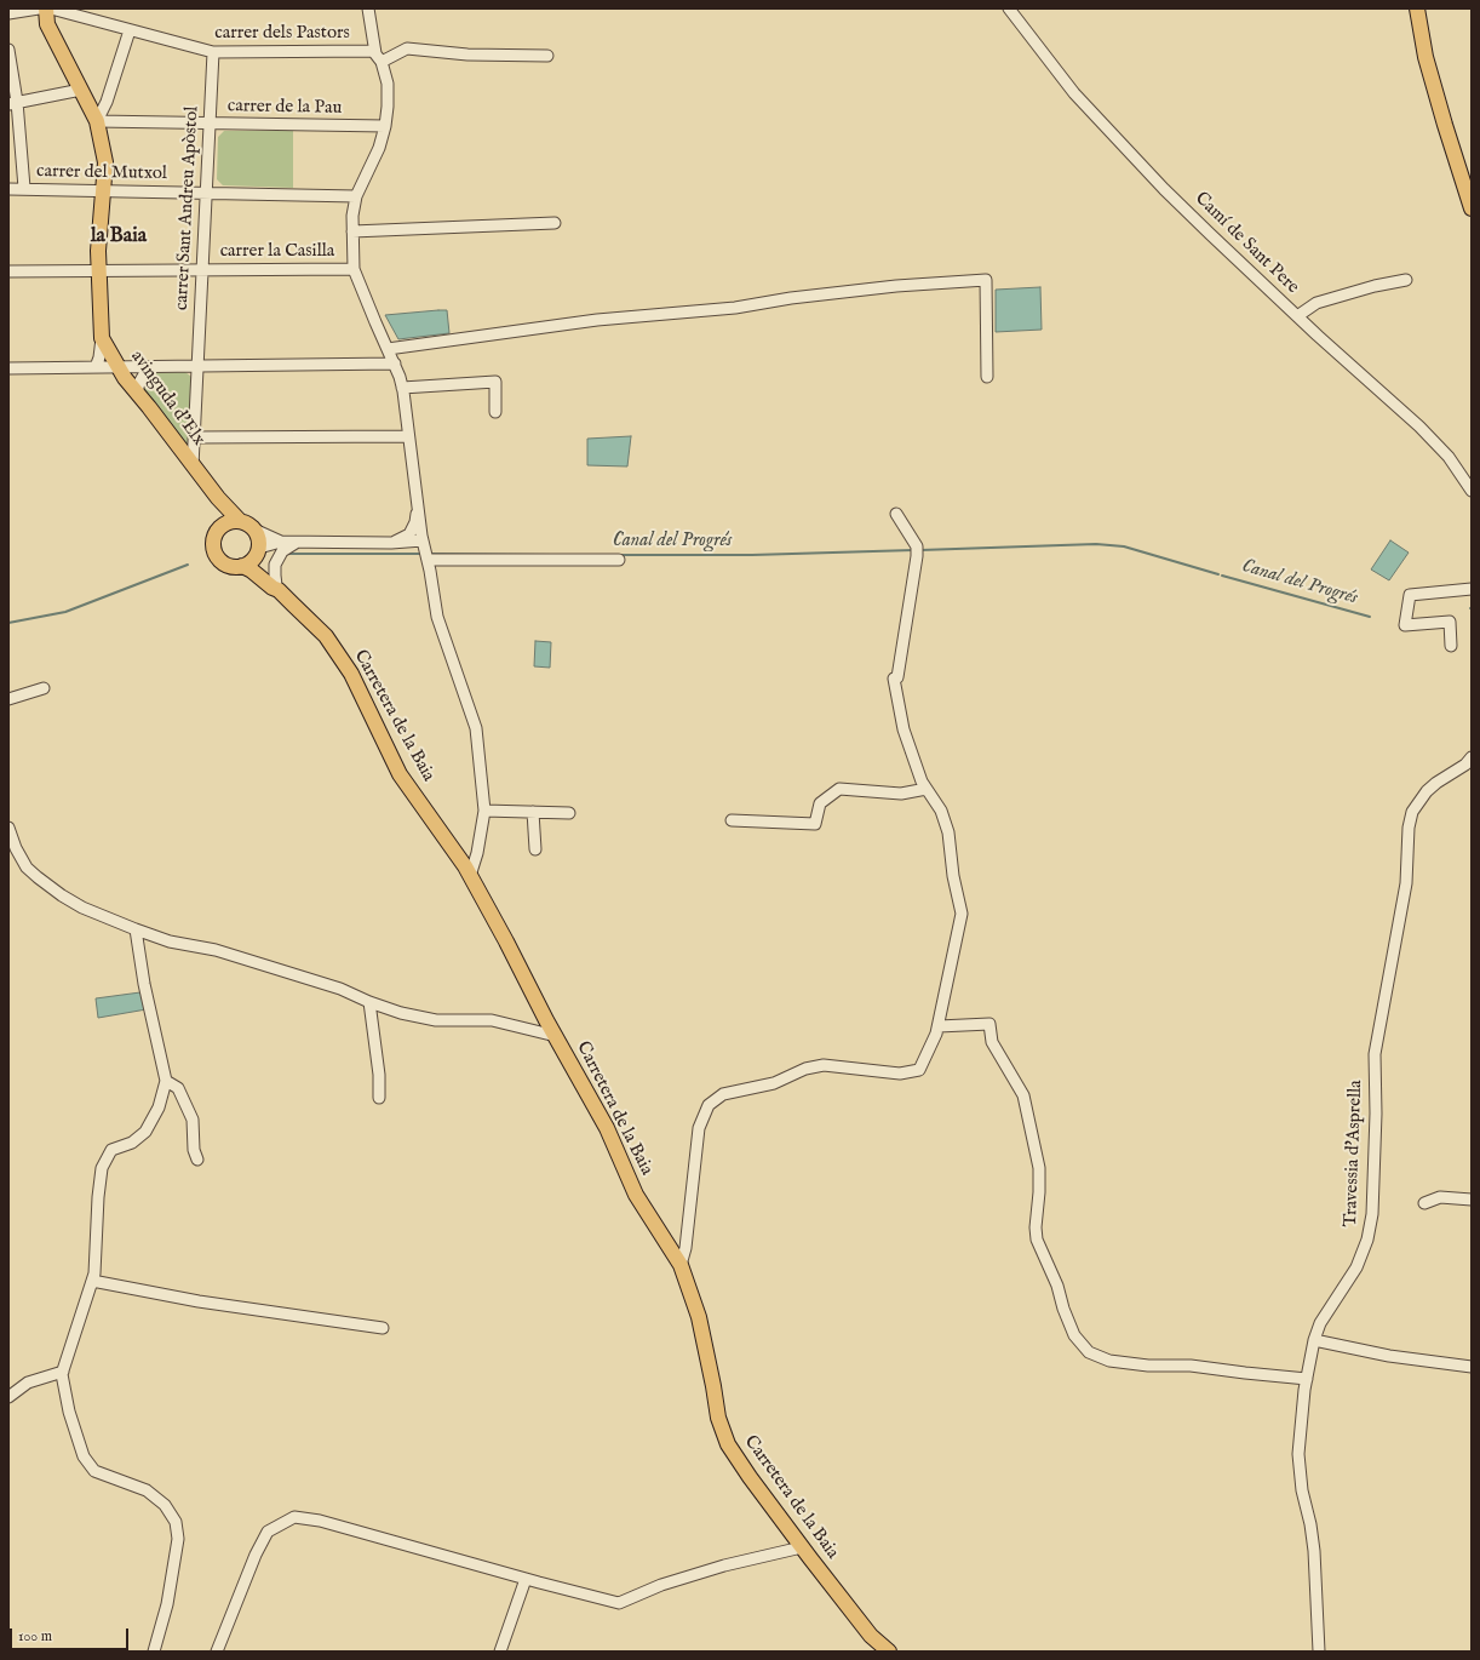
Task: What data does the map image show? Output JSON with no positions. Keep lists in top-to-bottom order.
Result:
{
  "streets": {
    "main road": ["avinguda d'Elx", "Carretera de la Baia"],
    "street": [
      "carrer dels Pastors",
      "carrer de la Pau",
      "carrer del Mutxol",
      "carrer Sant Andreu Apòstol",
      "Camí de Sant Pere",
      "carrer la Casilla",
      "Travessia d'Asprella"
    ]
  },
  "crossings": [
    ["carrer dels Pastors", "carrer Sant Andreu Apòstol"],
    ["carrer de la Pau", "carrer Sant Andreu Apòstol"],
    ["carrer de la Pau", "avinguda d'Elx"],
    ["carrer del Mutxol", "carrer Sant Andreu Apòstol"],
    ["carrer del Mutxol", "avinguda d'Elx"],
    ["carrer Sant Andreu Apòstol", "carrer la Casilla"],
    ["carrer Sant Andreu Apòstol", "avinguda d'Elx"],
    ["carrer la Casilla", "avinguda d'Elx"],
    ["avinguda d'Elx", "Carretera de la Baia"]
  ],
  "districts": ["la Baia"],
  "water": ["Canal del Progrés"],
  "scale_bar": "100 m"
}
